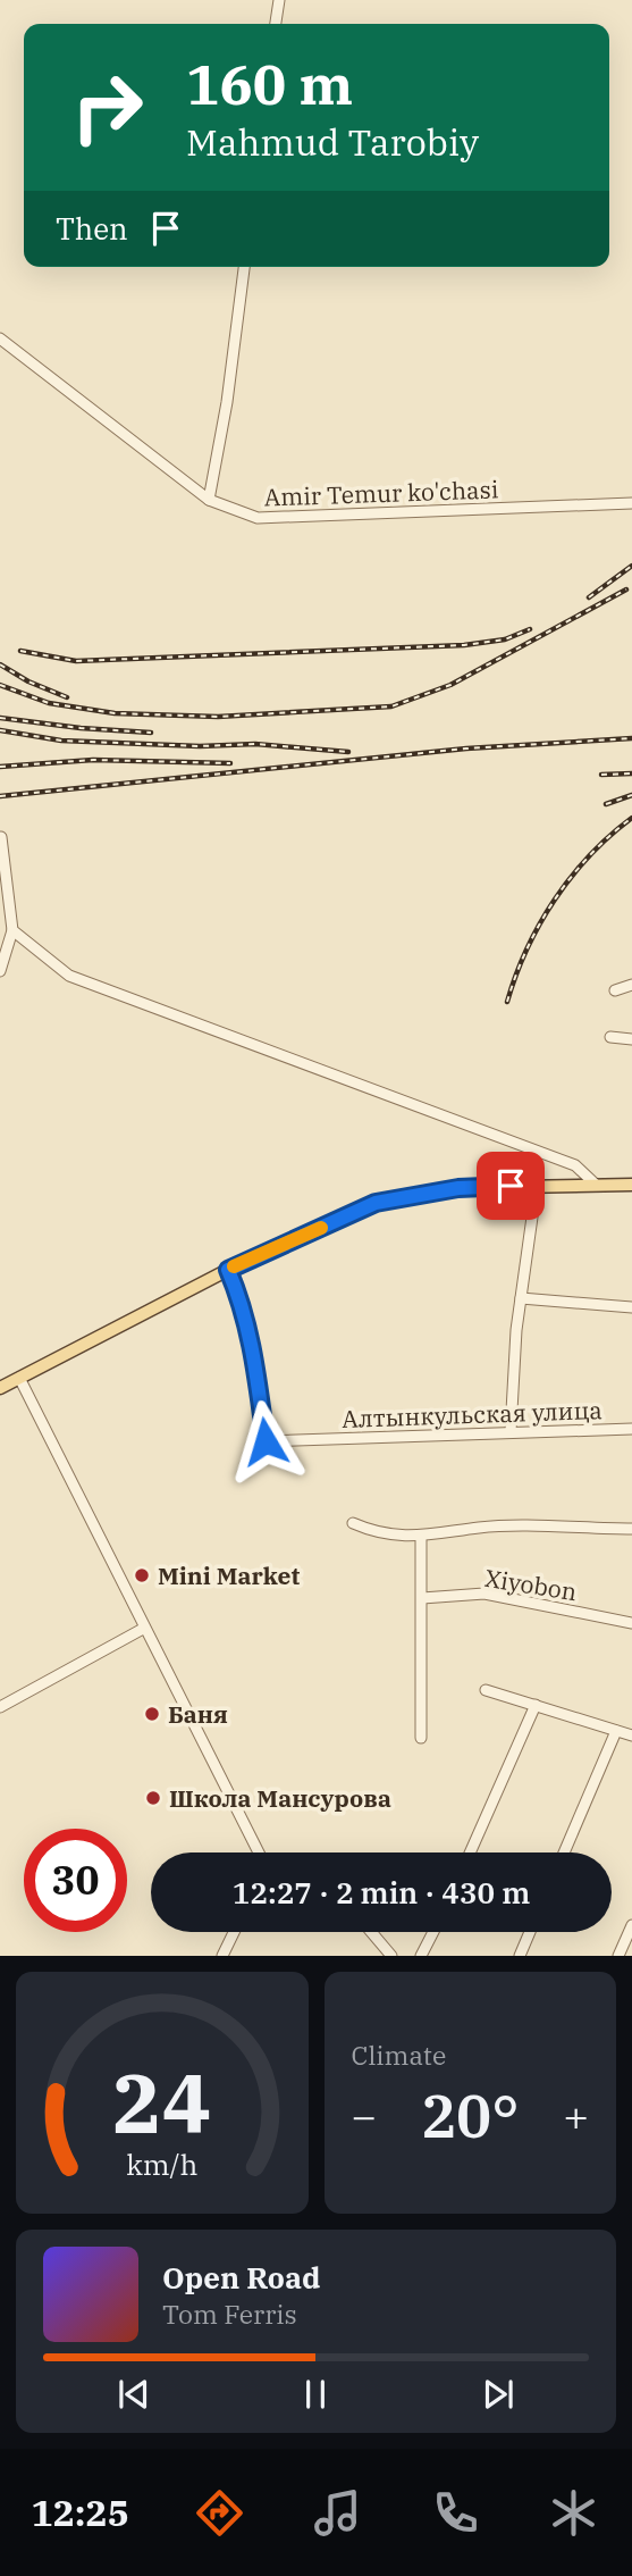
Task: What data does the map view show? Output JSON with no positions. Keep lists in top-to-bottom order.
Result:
{
  "streets": {
    "street": ["Amir Temur ko'chasi", "Алтынкульская улица", "Xiyobon"]
  },
  "places": ["Mini Market", "Баня", "Школа Мансурова"],
  "page": {
    "turn": ["160 m", "Mahmud Tarobiy"],
    "then": "Then",
    "limit": "30",
    "trip": "12:27 · 2 min · 430 m",
    "tile": "Climate",
    "heat": ["−", "20°", "+"],
    "song": ["Open Road", "Tom Ferris"],
    "tabs": "12:25",
    "gauge": ["24", "km/h"]
  }
}
